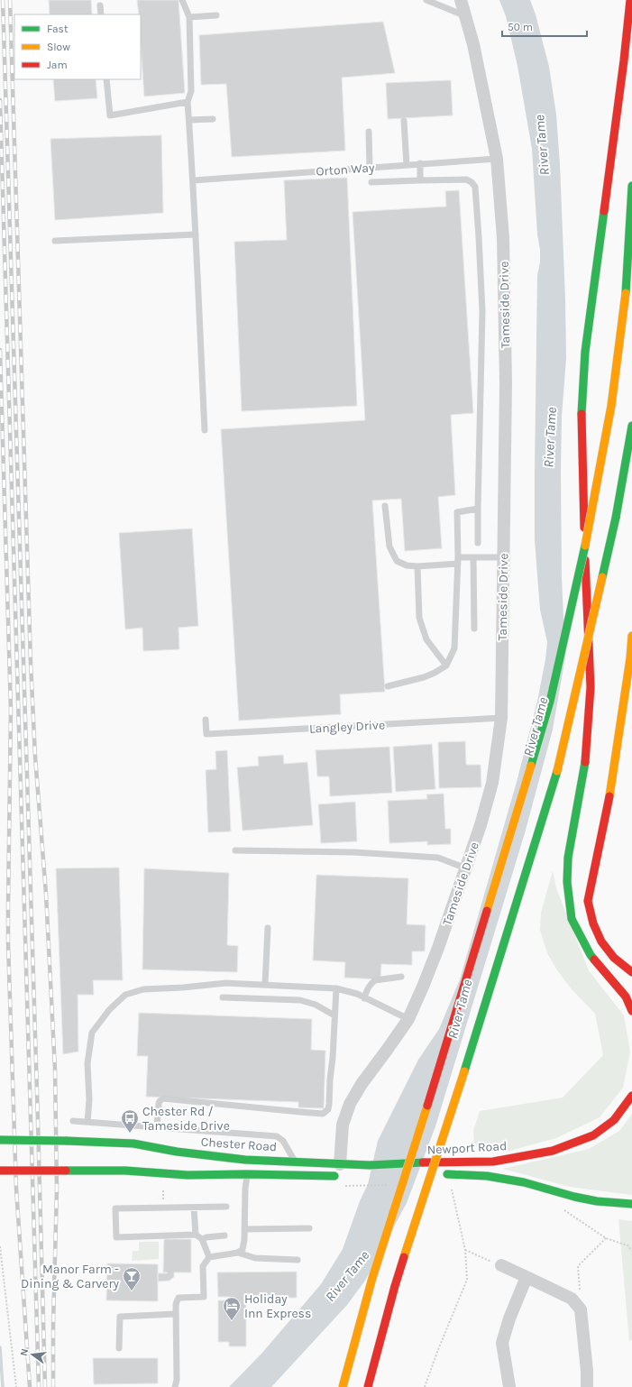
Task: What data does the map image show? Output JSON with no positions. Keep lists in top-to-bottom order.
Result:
{
  "streets": {
    "highway": ["Chester Road", "Newport Road"],
    "street": ["Tameside Drive"],
    "lane": ["Orton Way", "Langley Drive"]
  },
  "crossings": [
    ["Orton Way", "Tameside Drive"],
    ["Tameside Drive", "Langley Drive"],
    ["Tameside Drive", "Chester Road"],
    ["Chester Road", "Newport Road"]
  ],
  "water": ["River Tame"],
  "places": {
    "bus stop": ["Chester Rd / Tameside Drive"],
    "bar": ["Manor Farm - Dining & Carvery"],
    "hotel": ["Holiday Inn Express"]
  },
  "legend": ["Fast", "Slow", "Jam"],
  "scale_bar": "50 m",
  "north": "left"
}
